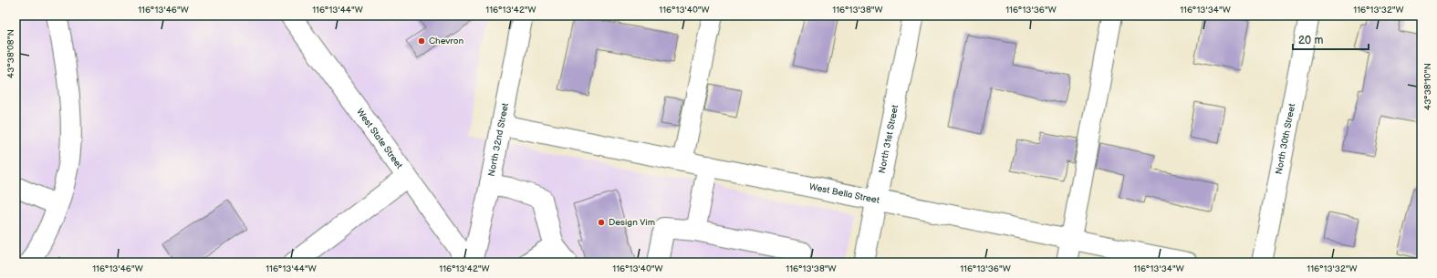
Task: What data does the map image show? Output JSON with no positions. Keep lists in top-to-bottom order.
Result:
{
  "streets": {
    "street": [
      "North 30th Street",
      "West State Street",
      "North 32nd Street",
      "North 31st Street",
      "West Bella Street"
    ]
  },
  "crossings": [
    ["West State Street", "North 32nd Street"],
    ["North 32nd Street", "West Bella Street"],
    ["North 31st Street", "West Bella Street"]
  ],
  "places": ["Chevron", "Design Vim"],
  "scale_bar": "20 m",
  "coordinates": [
    "116°13'46\"W",
    "116°13'44\"W",
    "116°13'42\"W",
    "116°13'40\"W",
    "116°13'38\"W",
    "116°13'36\"W",
    "116°13'34\"W",
    "116°13'32\"W",
    "43°38'08\"N",
    "43°38'10\"N"
  ]
}
